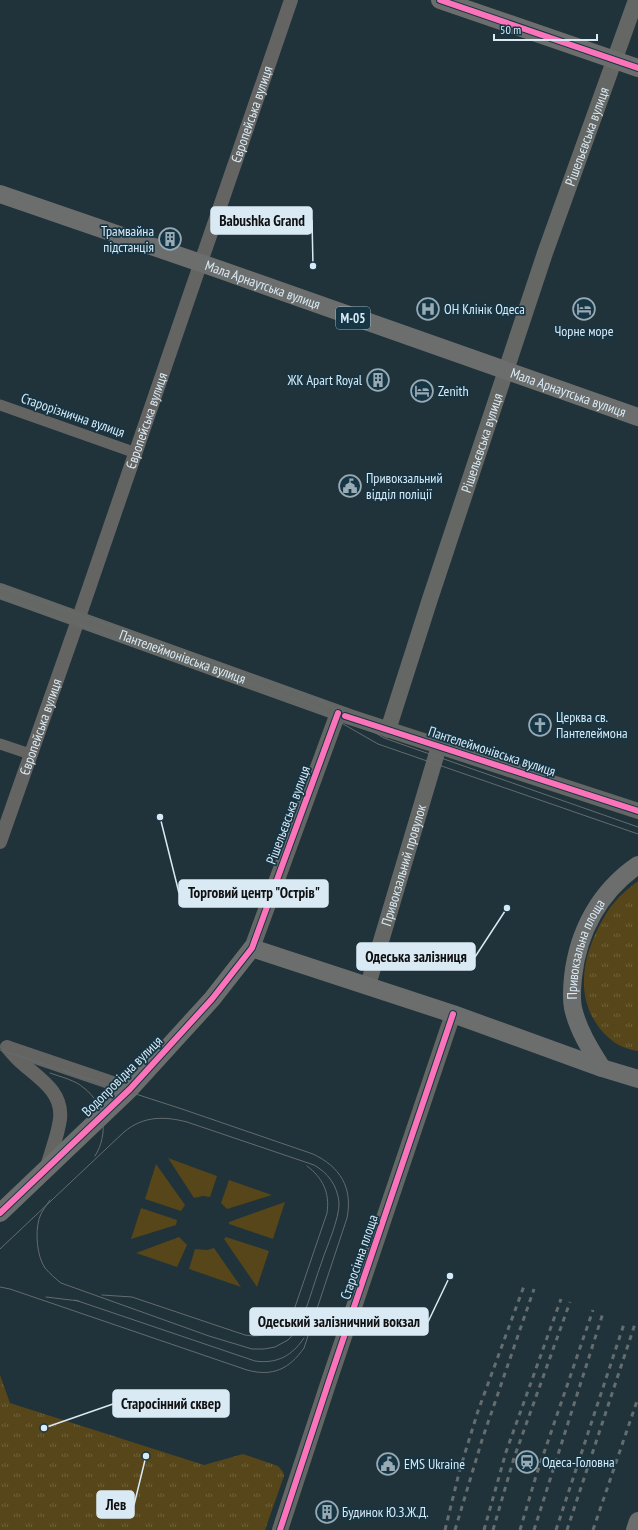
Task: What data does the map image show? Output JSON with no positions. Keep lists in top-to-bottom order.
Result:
{
  "streets": {
    "main road": [
      "Рішельєвська вулиця",
      "Мала Арнаутська вулиця",
      "М-05",
      "Пантелеймонівська вулиця",
      "Привокзальний провулок",
      "Привокзальна площа",
      "Водопровідна вулиця",
      "Старосінна площа"
    ],
    "street": ["Європейська вулиця", "Старорізнична вулиця"]
  },
  "crossings": [
    ["Європейська вулиця", "Мала Арнаутська вулиця"],
    ["Європейська вулиця", "Старорізнична вулиця"],
    ["Європейська вулиця", "Пантелеймонівська вулиця"],
    ["Рішельєвська вулиця", "Мала Арнаутська вулиця"],
    ["Рішельєвська вулиця", "Пантелеймонівська вулиця"],
    ["Рішельєвська вулиця", "Водопровідна вулиця"],
    ["Пантелеймонівська вулиця", "Привокзальний провулок"]
  ],
  "places": {
    "building": ["Трамвайна підстанція", "ЖК Apart Royal", "Будинок Ю.З.Ж.Д."],
    "other": [
      "Babushka Grand",
      "Торговий центр \"Острів\"",
      "Одеська залізниця",
      "Одеський залізничний вокзал",
      "Старосінний сквер",
      "Лев"
    ],
    "hospital": ["ОН Клінік Одеса"],
    "hotel": ["Чорне море", "Zenith"],
    "public building": ["Привокзальний відділ поліції", "EMS Ukraine"],
    "church": ["Церква св. Пантелеймона"],
    "station": ["Одеса-Головна"]
  },
  "scale_bar": "50 m"
}
